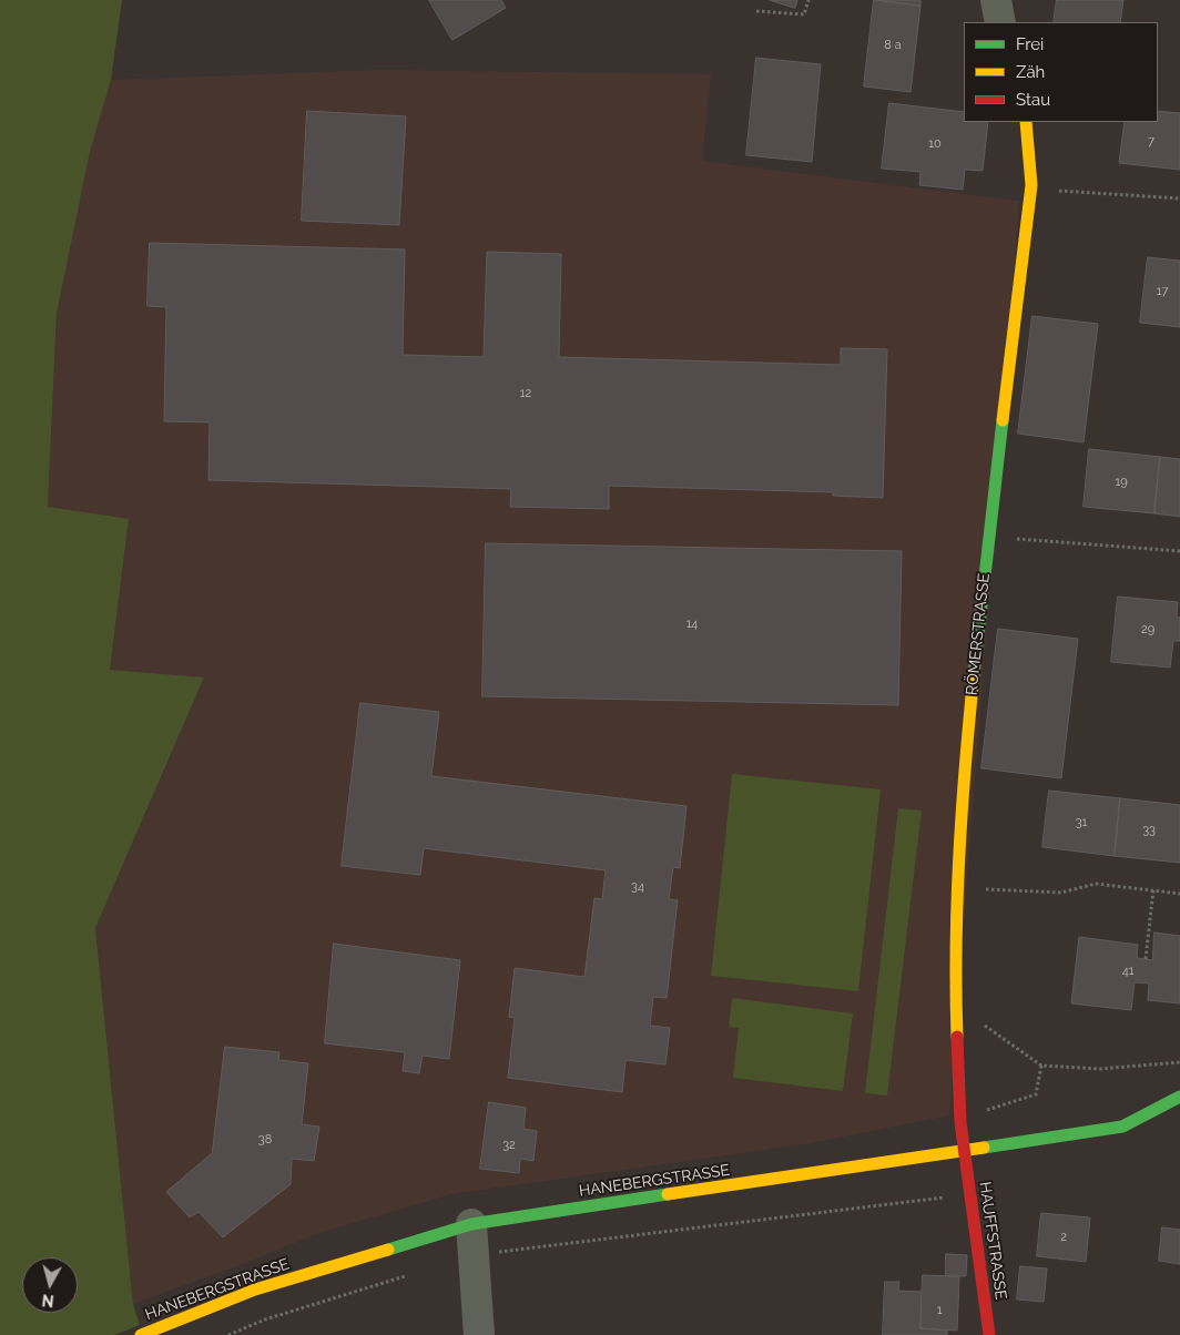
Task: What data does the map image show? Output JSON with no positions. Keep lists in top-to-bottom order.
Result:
{
  "streets": {
    "street": ["RÖMERSTRASSE", "HANEBERGSTRASSE", "HAUFFSTRASSE"]
  },
  "crossings": [
    ["RÖMERSTRASSE", "HANEBERGSTRASSE"],
    ["RÖMERSTRASSE", "HAUFFSTRASSE"],
    ["HANEBERGSTRASSE", "HAUFFSTRASSE"]
  ],
  "house_numbers": [
    "8 a",
    "7",
    "10",
    "17",
    "12",
    "19",
    "14",
    "29",
    "31",
    "33",
    "34",
    "41",
    "38",
    "32",
    "2",
    "1"
  ],
  "legend": ["Frei", "Zäh", "Stau"],
  "north": "bottom"
}
